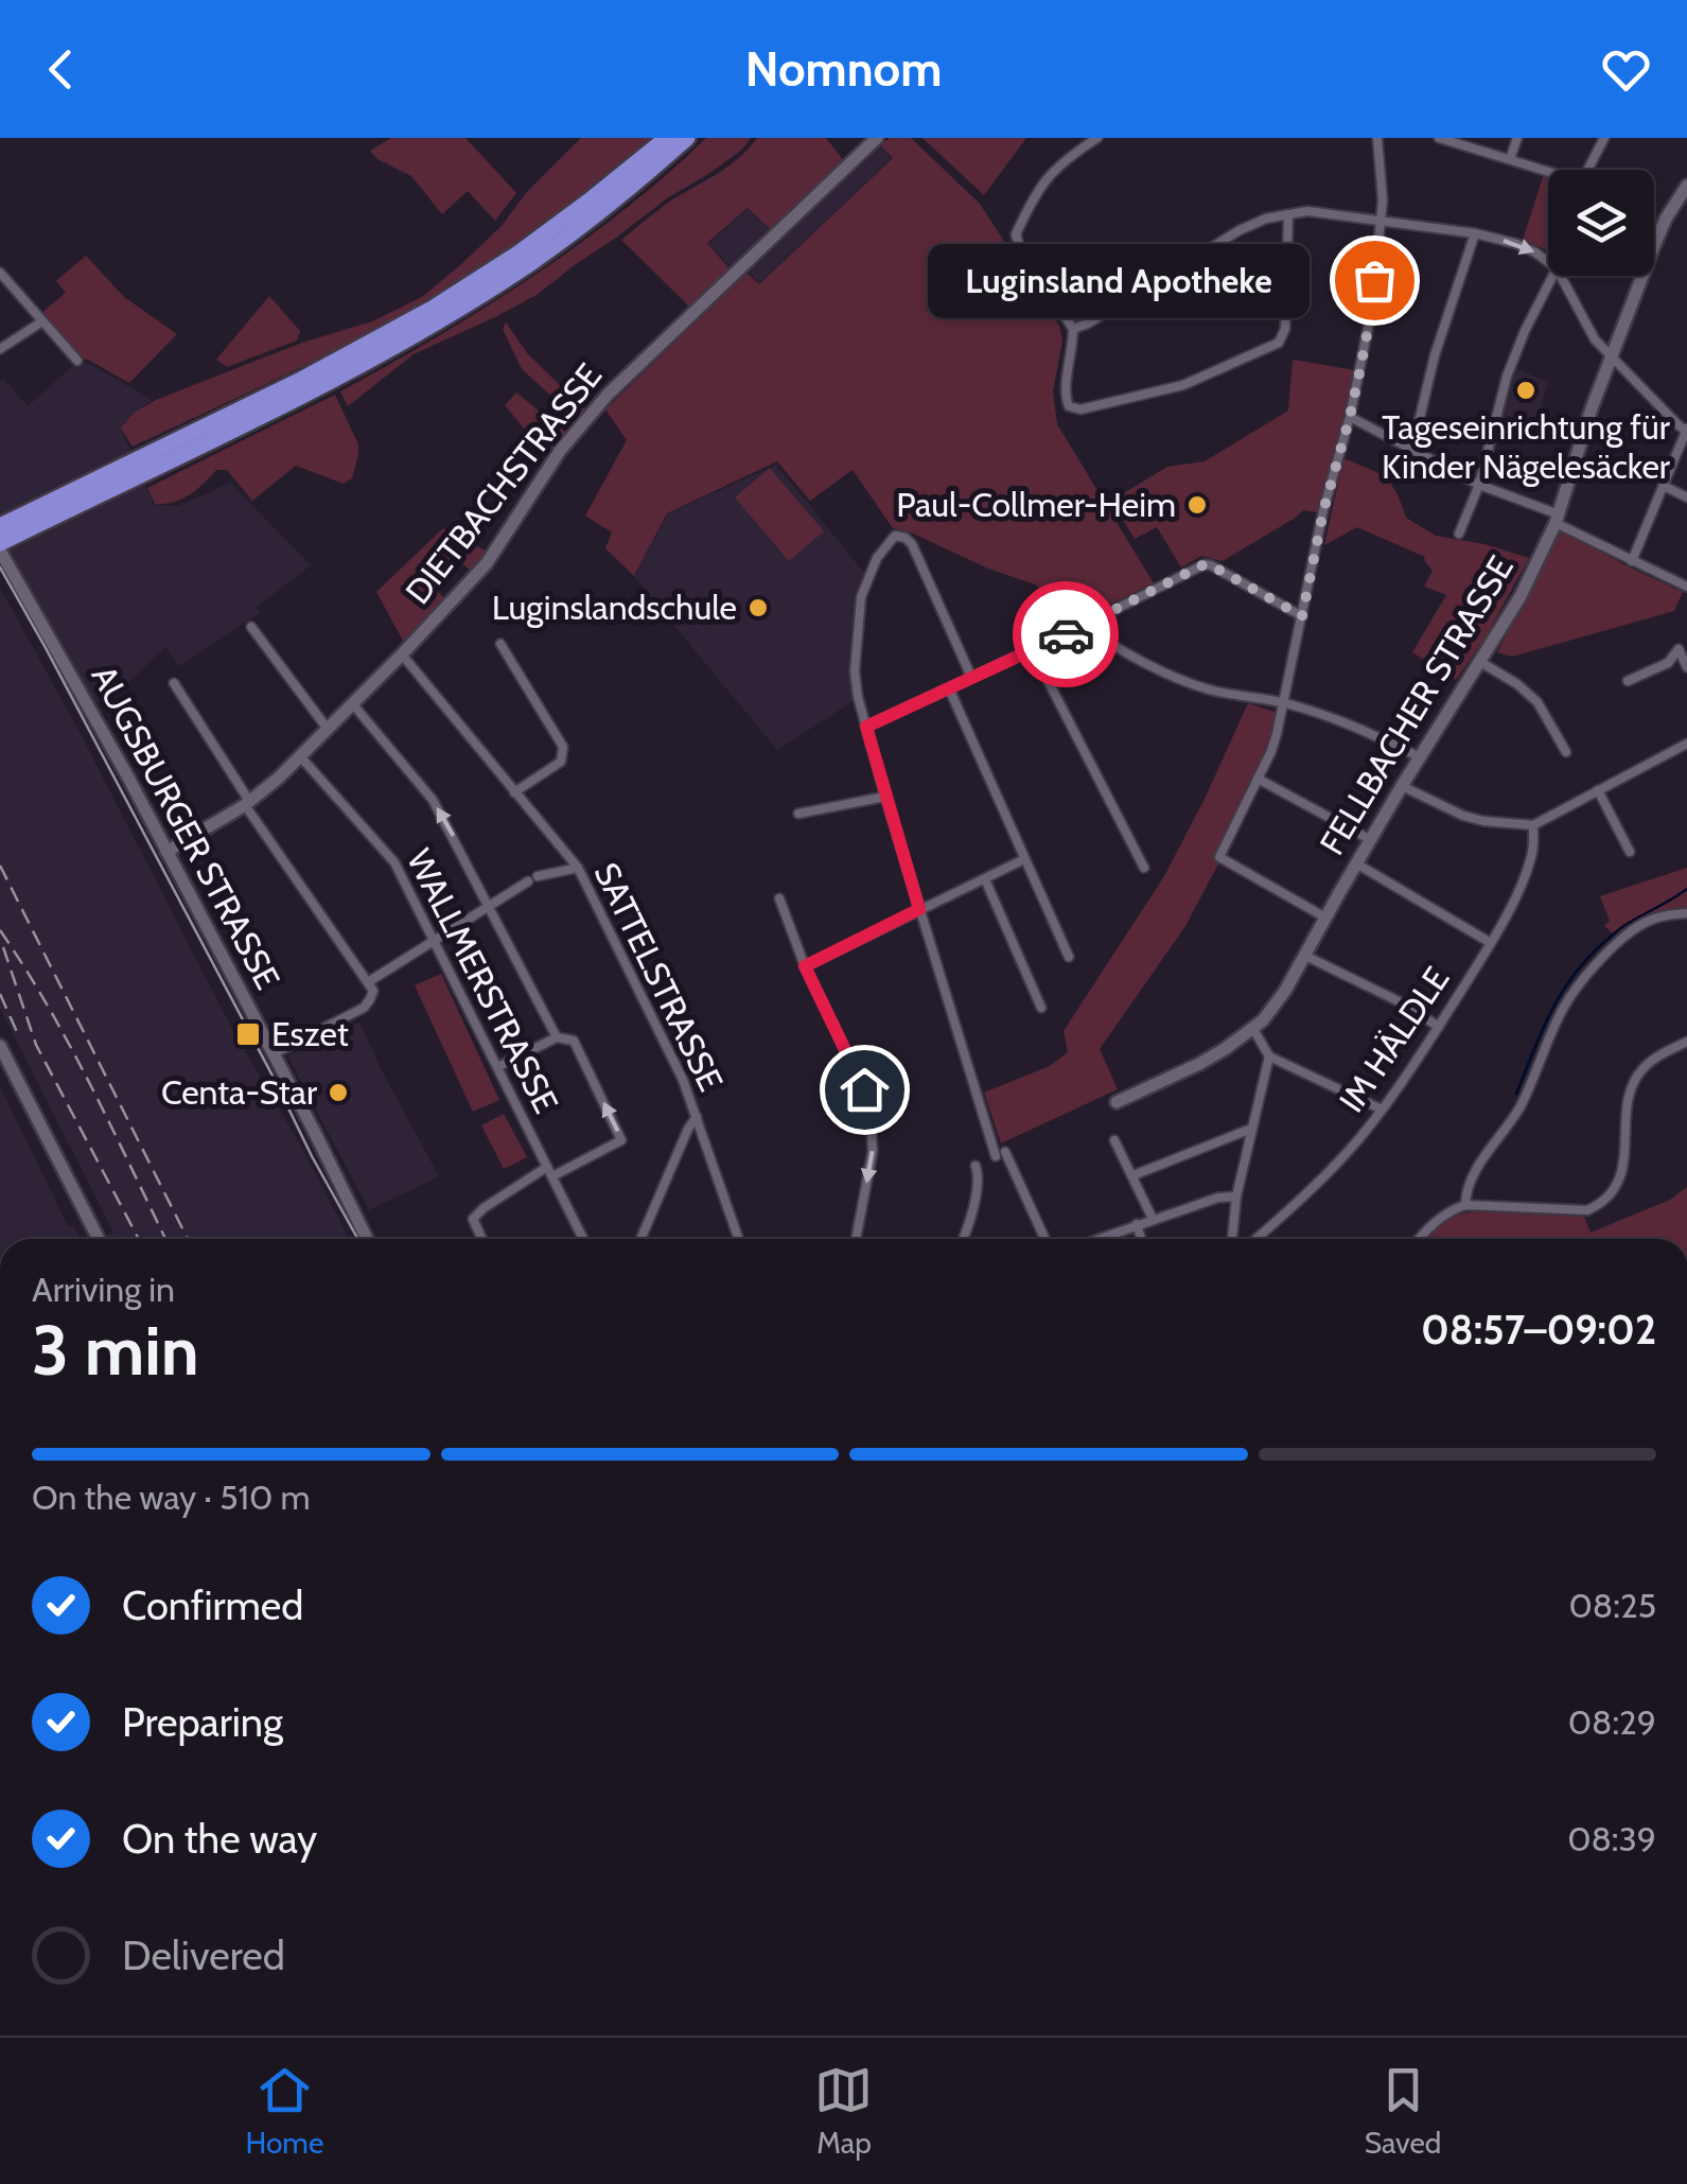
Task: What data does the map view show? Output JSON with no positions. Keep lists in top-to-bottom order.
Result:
{
  "streets": {
    "main road": ["DIETBACHSTRASSE", "FELLBACHER STRASSE", "AUGSBURGER STRASSE"],
    "street": ["SATTELSTRASSE", "WALLMERSTRASSE", "IM HÄLDLE"]
  },
  "crossings": [
    ["DIETBACHSTRASSE", "AUGSBURGER STRASSE"],
    ["DIETBACHSTRASSE", "SATTELSTRASSE"],
    ["DIETBACHSTRASSE", "WALLMERSTRASSE"]
  ],
  "places": {
    "other": [
      "Luginsland Apotheke",
      "Tageseinrichtung für Kinder Nägelesäcker",
      "Paul-Collmer-Heim",
      "Luginslandschule",
      "Centa-Star"
    ],
    "transit": ["Eszet"]
  },
  "page": {
    "header": "Nomnom",
    "bubble": "Luginsland Apotheke",
    "heading": ["3 min", "Arriving in", "08:57–09:02"],
    "bar": "On the way · 510 m",
    "list": [
      ["Confirmed", "08:25"],
      ["Preparing", "08:29"],
      ["On the way", "08:39"],
      "Delivered"
    ],
    "tabs": ["Home", "Map", "Saved"]
  }
}
